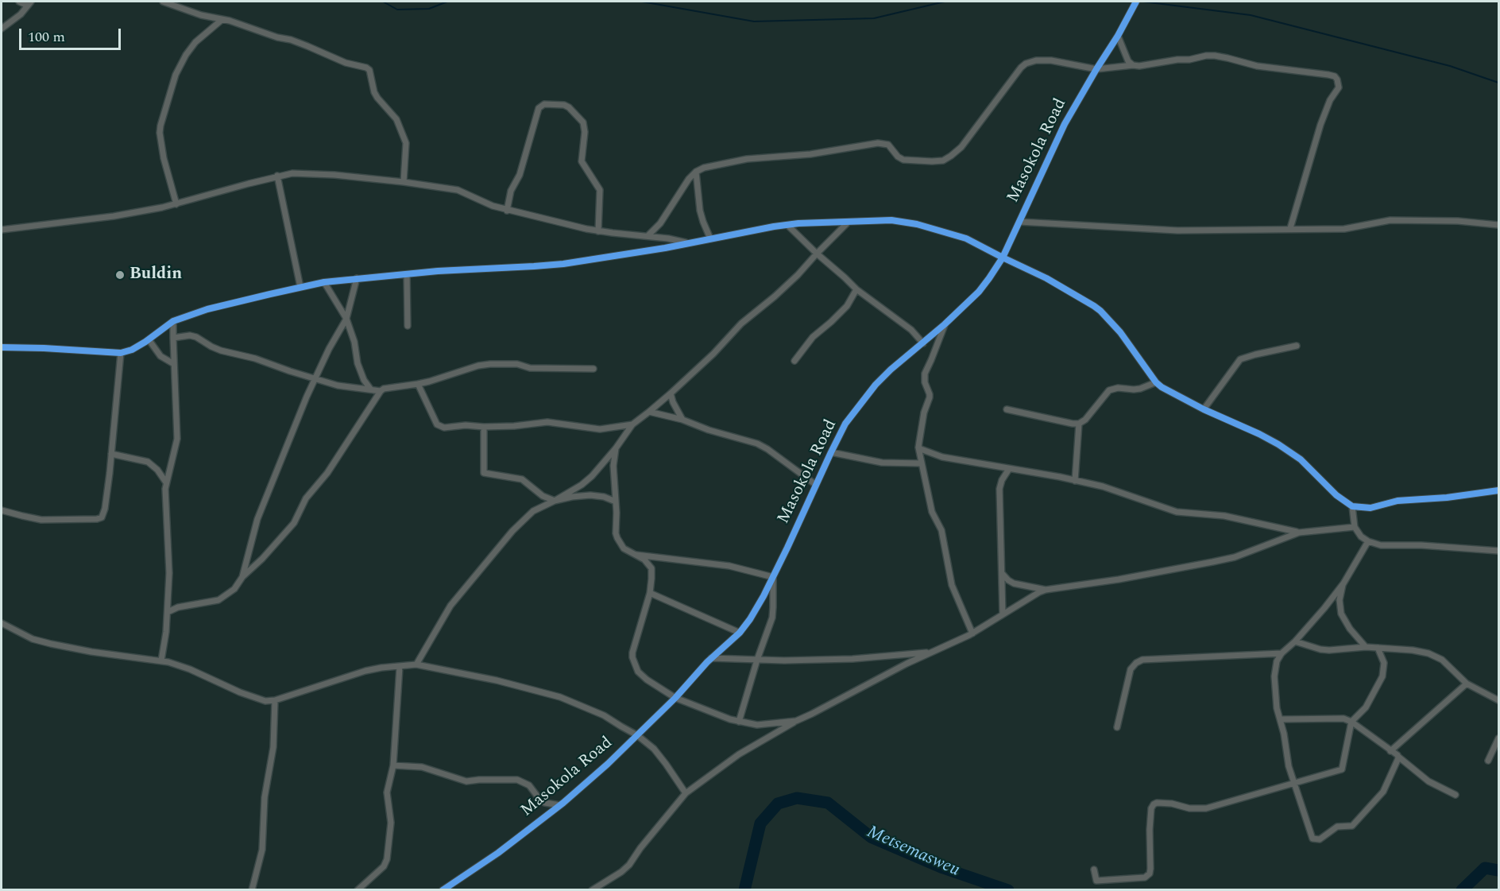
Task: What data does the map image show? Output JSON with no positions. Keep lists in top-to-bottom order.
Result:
{
  "streets": {
    "street": ["Masokola Road"]
  },
  "water": ["Metsemasweu"],
  "places": ["Buldin"],
  "scale_bar": "100 m"
}
